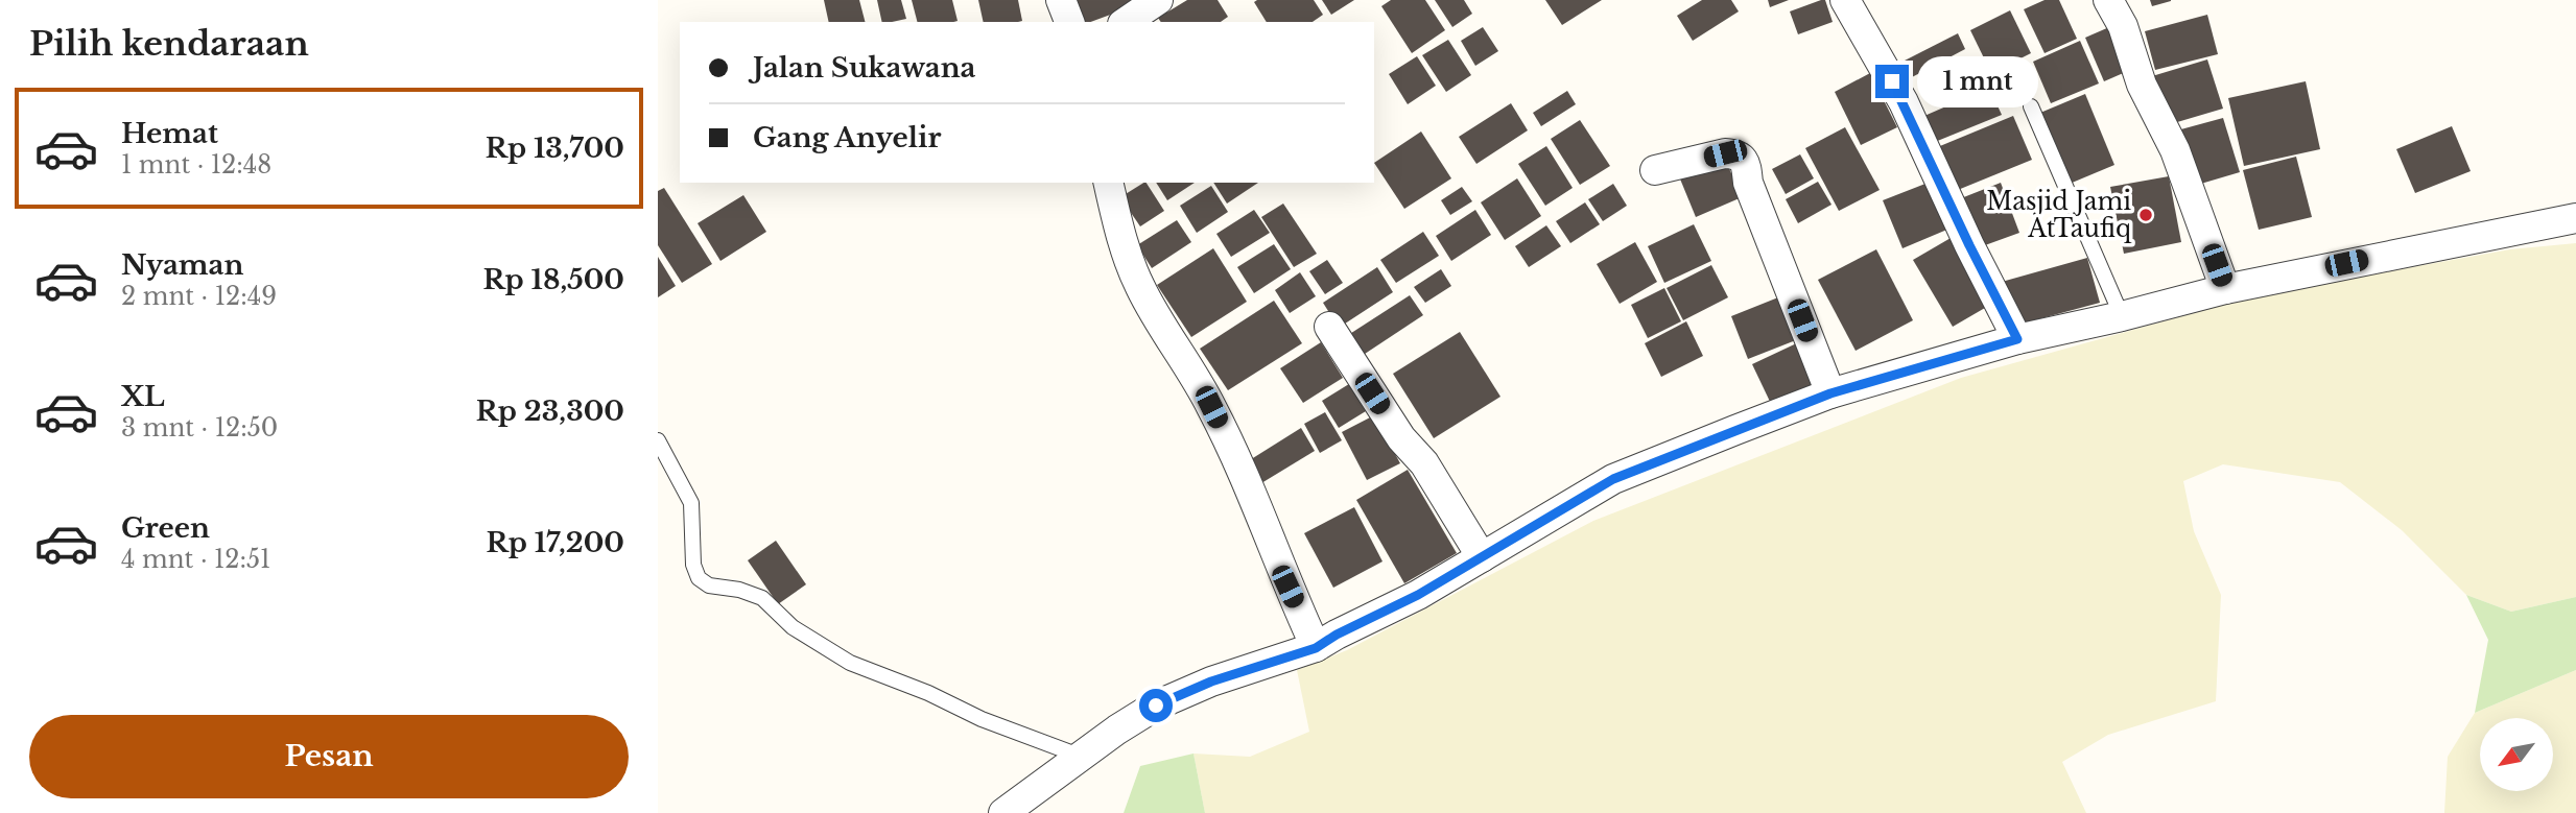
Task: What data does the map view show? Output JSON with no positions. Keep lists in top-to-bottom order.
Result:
{
  "places": ["Masjid Jami AtTaufiq"],
  "north": "bottom left",
  "page": {
    "heading": "Pilih kendaraan",
    "banner": ["Jalan Sukawana", "Gang Anyelir"],
    "bubble": "1 mnt",
    "list": [
      {
        "name": "Hemat",
        "note": "1 mnt · 12:48",
        "value": "Rp 13,700"
      },
      {
        "name": "Nyaman",
        "note": "2 mnt · 12:49",
        "value": "Rp 18,500"
      },
      {
        "name": "XL",
        "note": "3 mnt · 12:50",
        "value": "Rp 23,300"
      },
      {
        "name": "Green",
        "note": "4 mnt · 12:51",
        "value": "Rp 17,200"
      }
    ],
    "buttons": "Pesan"
  }
}
